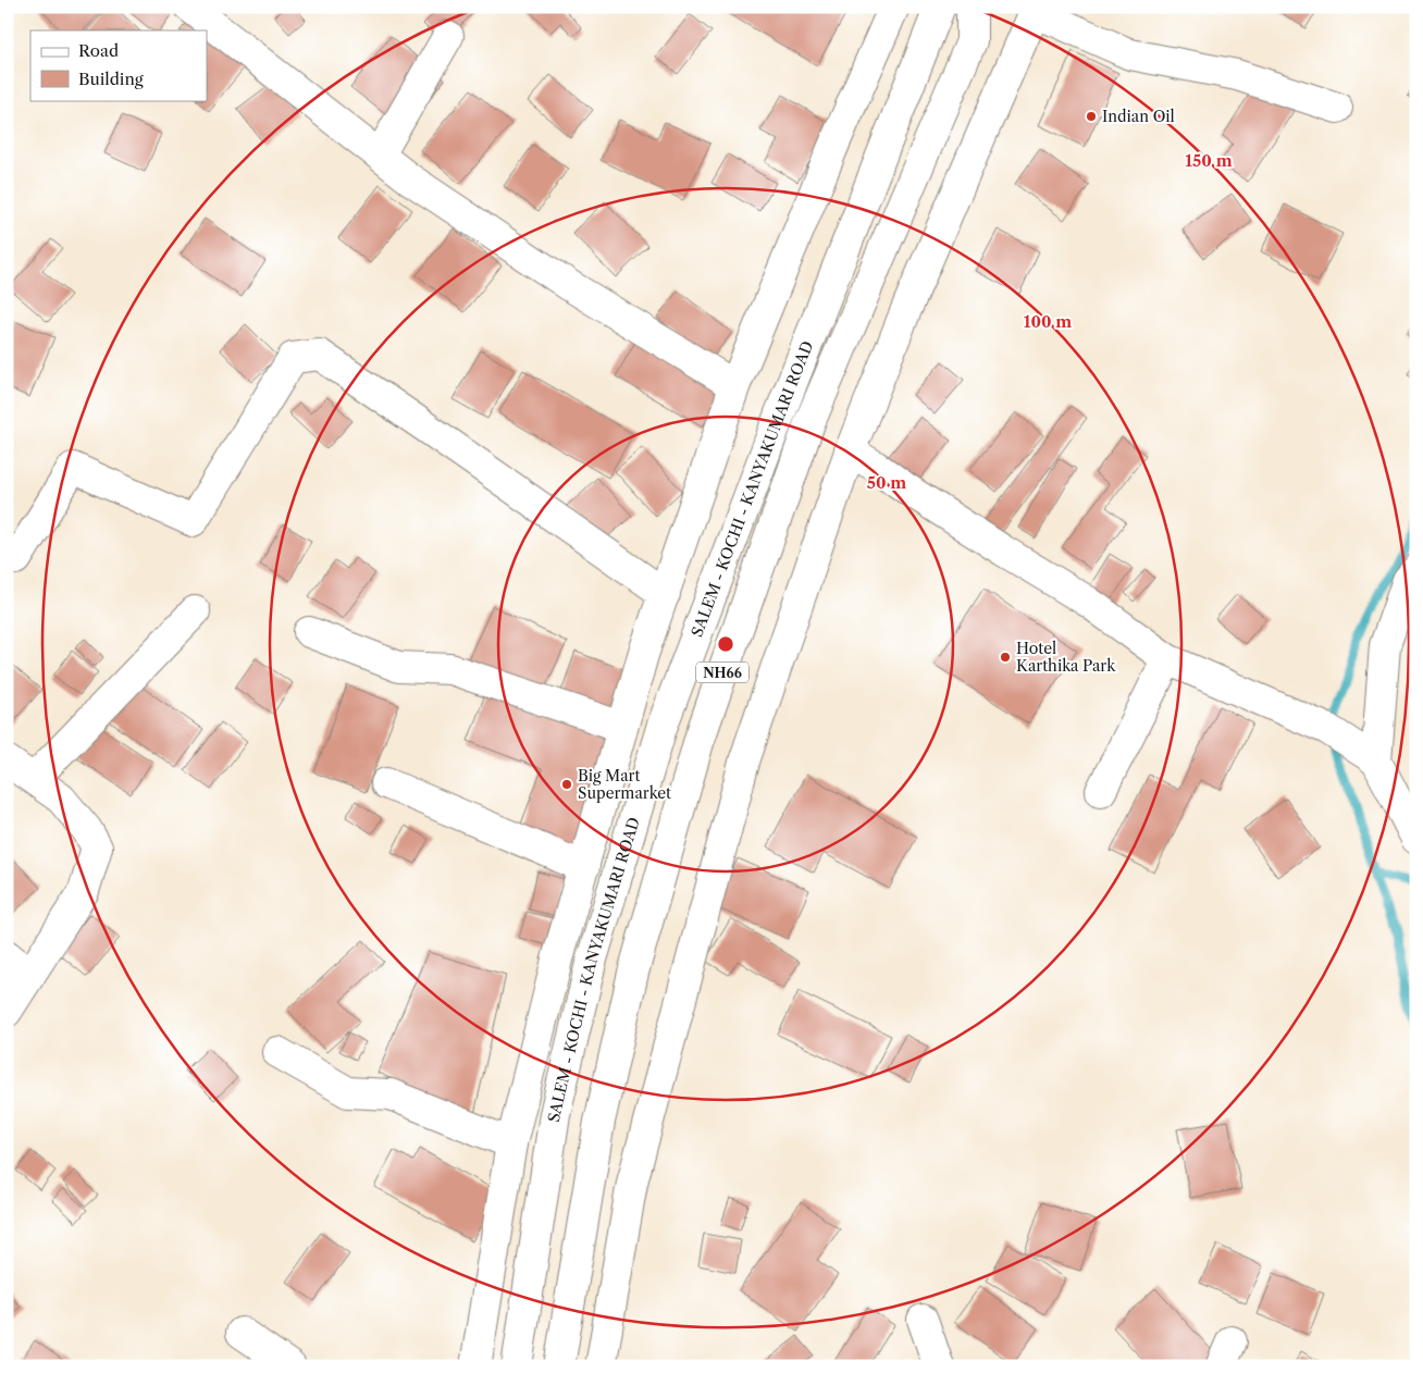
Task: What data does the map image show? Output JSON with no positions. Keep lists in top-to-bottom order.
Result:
{
  "streets": {
    "main road": ["SALEM - KOCHI - KANYAKUMARI ROAD", "NH66"]
  },
  "places": ["Indian Oil", "Hotel Karthika Park", "Big Mart Supermarket"],
  "legend": ["Road", "Building"],
  "rings": ["150 m", "100 m", "50 m"]
}
